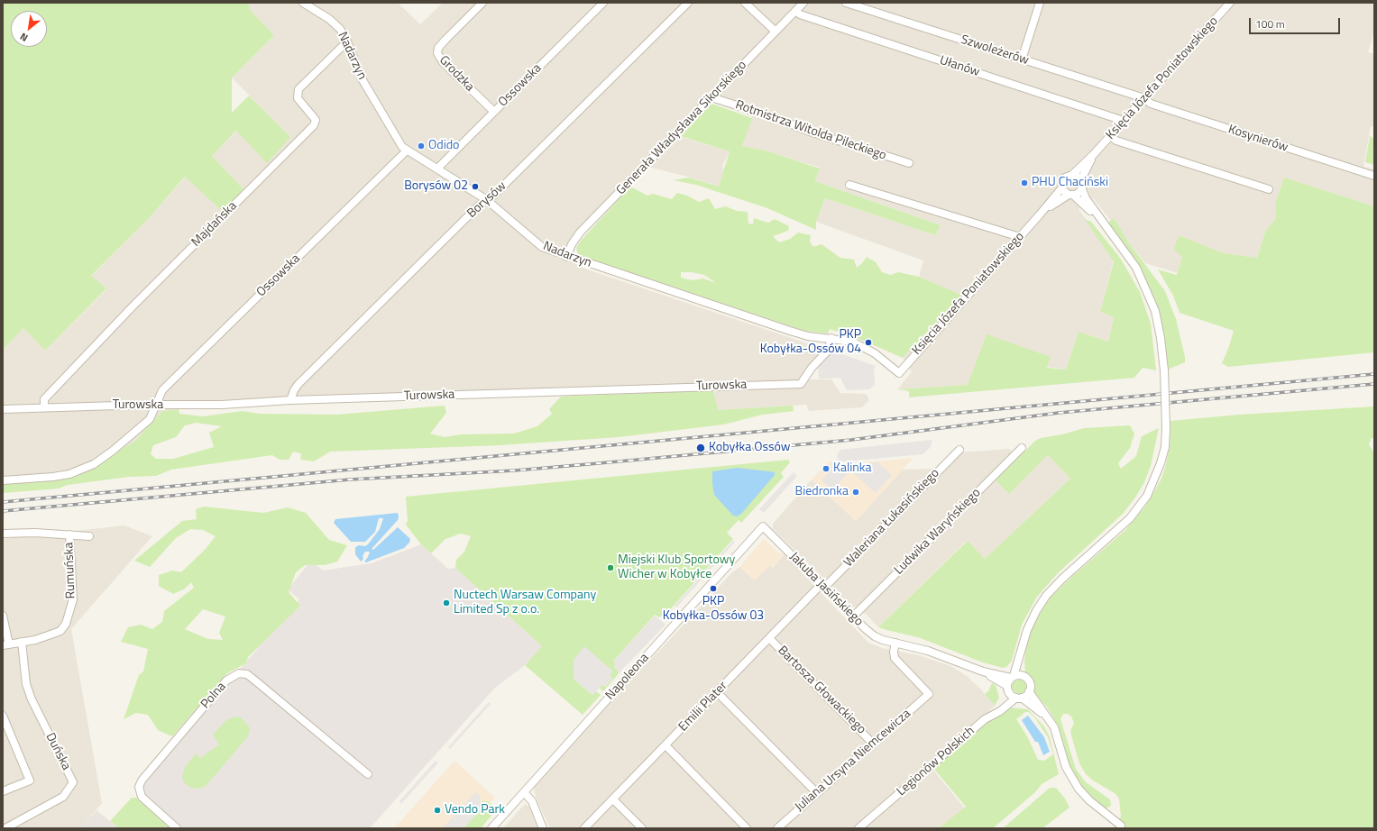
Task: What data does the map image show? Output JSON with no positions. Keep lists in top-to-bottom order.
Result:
{
  "streets": {
    "street": [
      "Szwoleżerów",
      "Nadarzyn",
      "Ułanów",
      "Grodzka",
      "Księcia Józefa Poniatowskiego",
      "Ossowska",
      "Generała Władysława Sikorskiego",
      "Rotmistrza Witolda Pileckiego",
      "Kosynierów",
      "Borysów",
      "Majdańska",
      "Turowska",
      "Waleriana Łukasińskiego",
      "Ludwika Waryńskiego",
      "Rumuńska",
      "Jakuba Jasińskiego",
      "Napoleona",
      "Bartosza Głowackiego",
      "Polna",
      "Emilii Plater",
      "Duńska",
      "Juliana Ursyna Niemcewicza",
      "Legionów Polskich"
    ]
  },
  "crossings": [
    ["Szwoleżerów", "Księcia Józefa Poniatowskiego"],
    ["Szwoleżerów", "Kosynierów"],
    ["Nadarzyn", "Księcia Józefa Poniatowskiego"],
    ["Nadarzyn", "Ossowska"],
    ["Nadarzyn", "Generała Władysława Sikorskiego"],
    ["Nadarzyn", "Borysów"],
    ["Nadarzyn", "Majdańska"],
    ["Nadarzyn", "Turowska"],
    ["Ułanów", "Księcia Józefa Poniatowskiego"],
    ["Ułanów", "Generała Władysława Sikorskiego"],
    ["Grodzka", "Ossowska"],
    ["Księcia Józefa Poniatowskiego", "Kosynierów"],
    ["Ossowska", "Turowska"],
    ["Generała Władysława Sikorskiego", "Rotmistrza Witolda Pileckiego"],
    ["Borysów", "Turowska"],
    ["Majdańska", "Turowska"],
    ["Waleriana Łukasińskiego", "Jakuba Jasińskiego"],
    ["Waleriana Łukasińskiego", "Emilii Plater"],
    ["Ludwika Waryńskiego", "Jakuba Jasińskiego"],
    ["Rumuńska", "Duńska"],
    ["Jakuba Jasińskiego", "Napoleona"],
    ["Jakuba Jasińskiego", "Emilii Plater"],
    ["Jakuba Jasińskiego", "Juliana Ursyna Niemcewicza"],
    ["Jakuba Jasińskiego", "Legionów Polskich"],
    ["Bartosza Głowackiego", "Emilii Plater"],
    ["Bartosza Głowackiego", "Juliana Ursyna Niemcewicza"]
  ],
  "places": [
    "Odido",
    "PHU Chaciński",
    "Borysów 02",
    "PKP Kobyłka-Ossów 04",
    "Kobyłka Ossów",
    "Kalinka",
    "Biedronka",
    "Miejski Klub Sportowy Wicher w Kobyłce",
    "PKP Kobyłka-Ossów 03",
    "Nuctech Warsaw Company Limited Sp z o.o.",
    "Vendo Park"
  ],
  "scale_bar": "100 m",
  "north": "bottom left"
}
